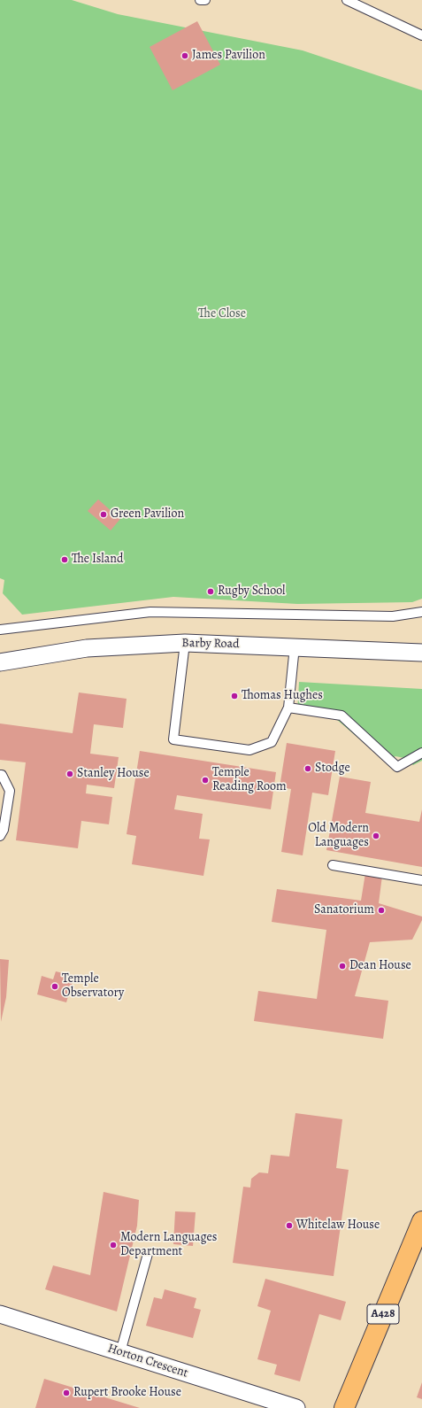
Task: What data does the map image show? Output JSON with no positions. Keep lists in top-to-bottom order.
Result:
{
  "streets": {
    "highway": ["A428"],
    "street": ["Barby Road", "Horton Crescent"]
  },
  "parks": ["The Close"],
  "places": [
    "James Pavilion",
    "Green Pavilion",
    "The Island",
    "Rugby School",
    "Thomas Hughes",
    "Stodge",
    "Stanley House",
    "Temple Reading Room",
    "Old Modern Languages",
    "Sanatorium",
    "Dean House",
    "Temple Observatory",
    "Whitelaw House",
    "Modern Languages Department",
    "Rupert Brooke House"
  ]
}
